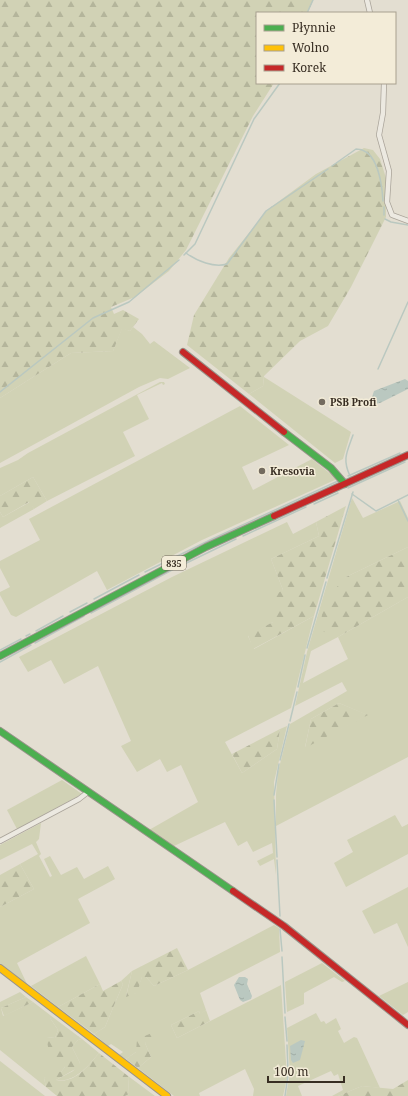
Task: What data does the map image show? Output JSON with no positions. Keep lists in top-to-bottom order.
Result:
{
  "streets": {
    "street": ["835"]
  },
  "places": ["PSB Profi", "Kresovia"],
  "legend": ["Płynnie", "Wolno", "Korek"],
  "scale_bar": "100 m"
}
